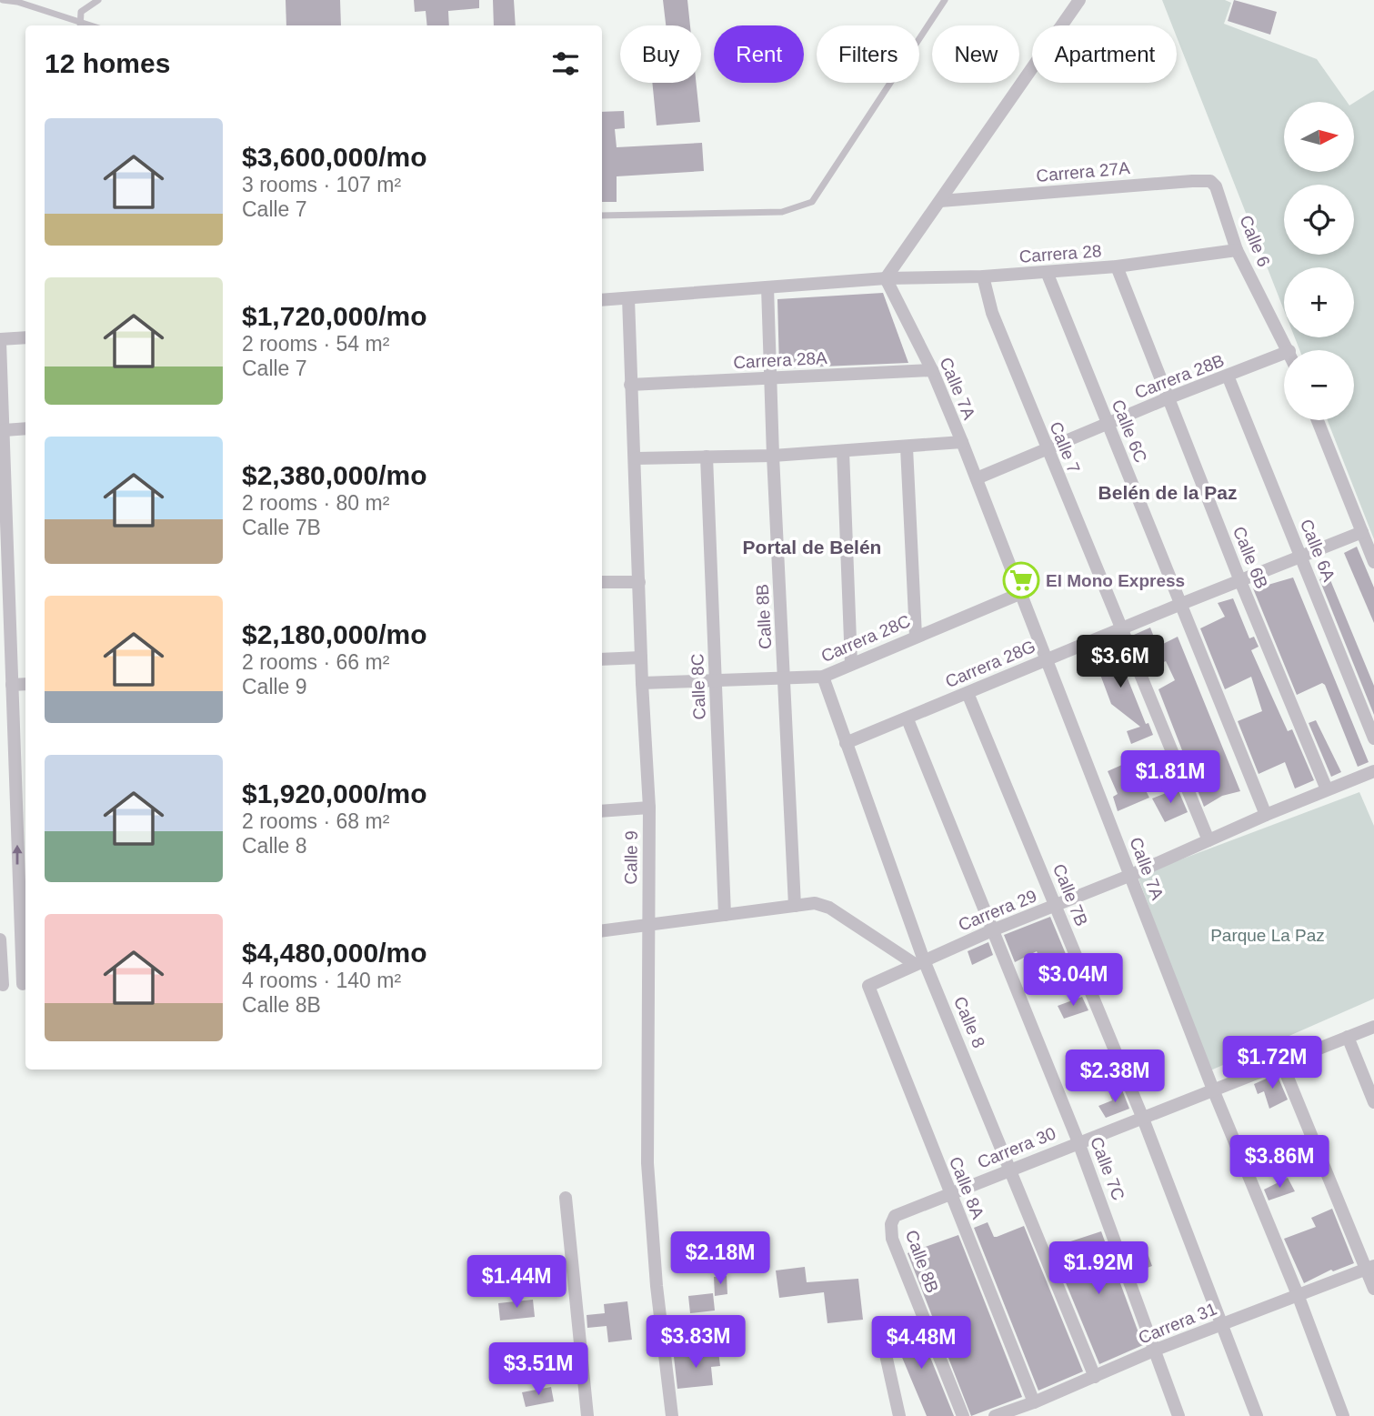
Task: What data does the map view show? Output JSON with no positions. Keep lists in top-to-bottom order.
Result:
{
  "streets": {
    "street": [
      "Carrera 27A",
      "Calle 6",
      "Carrera 28",
      "Carrera 28A",
      "Carrera 28B",
      "Calle 7A",
      "Calle 6C",
      "Calle 7",
      "Calle 6A",
      "Calle 6B",
      "Calle 8B",
      "Carrera 28C",
      "Carrera 28G",
      "Calle 8C",
      "Calle 9",
      "Calle 7B",
      "Carrera 29",
      "Calle 8",
      "Carrera 30",
      "Calle 7C",
      "Calle 8A",
      "Carrera 31"
    ]
  },
  "crossings": [
    ["Carrera 27A", "Calle 6"],
    ["Calle 6", "Carrera 28"],
    ["Carrera 28", "Calle 7A"],
    ["Carrera 28", "Calle 6C"],
    ["Carrera 28", "Calle 7"],
    ["Carrera 28", "Calle 6B"],
    ["Carrera 28", "Calle 8B"],
    ["Carrera 28", "Calle 9"],
    ["Carrera 28A", "Calle 7A"],
    ["Carrera 28A", "Calle 8B"],
    ["Carrera 28A", "Calle 9"],
    ["Carrera 28B", "Calle 7A"],
    ["Carrera 28B", "Calle 6C"],
    ["Carrera 28B", "Calle 7"],
    ["Carrera 28B", "Calle 6A"],
    ["Carrera 28B", "Calle 6B"],
    ["Calle 7A", "Carrera 28C"],
    ["Calle 7A", "Carrera 28G"],
    ["Calle 7A", "Carrera 29"],
    ["Calle 7A", "Carrera 30"],
    ["Calle 7A", "Carrera 31"],
    ["Calle 6C", "Carrera 28G"],
    ["Calle 6C", "Carrera 29"],
    ["Calle 7", "Carrera 28G"],
    ["Calle 7", "Carrera 29"],
    ["Calle 6A", "Carrera 28G"],
    ["Calle 6B", "Carrera 28G"],
    ["Calle 6B", "Carrera 29"],
    ["Calle 8B", "Carrera 28C"],
    ["Calle 8B", "Carrera 30"],
    ["Carrera 28C", "Calle 8C"],
    ["Carrera 28C", "Calle 9"],
    ["Carrera 28C", "Calle 8"],
    ["Carrera 28G", "Calle 7B"],
    ["Carrera 28G", "Calle 8"],
    ["Carrera 28G", "Calle 7C"],
    ["Calle 7B", "Carrera 29"],
    ["Calle 7B", "Carrera 30"],
    ["Calle 7B", "Carrera 31"],
    ["Carrera 29", "Calle 8"],
    ["Carrera 29", "Calle 7C"],
    ["Carrera 29", "Calle 8A"],
    ["Calle 8", "Carrera 30"],
    ["Calle 8", "Carrera 31"],
    ["Carrera 30", "Calle 7C"],
    ["Carrera 30", "Calle 8A"],
    ["Calle 7C", "Carrera 31"],
    ["Calle 8A", "Carrera 31"]
  ],
  "districts": ["Belén de la Paz", "Portal de Belén"],
  "parks": ["Parque La Paz"],
  "places": {
    "supermarket": ["El Mono Express"]
  },
  "north": "right",
  "page": {
    "chip": [
      "Buy",
      "Rent",
      "Filters",
      "New",
      "Apartment"
    ],
    "heading": "12 homes",
    "map_buttons": ["+", "−"],
    "list": [
      {
        "name": "$3,600,000/mo",
        "note": "3 rooms · 107 m² · Calle 7"
      },
      {
        "name": "$1,720,000/mo",
        "note": "2 rooms · 54 m² · Calle 7"
      },
      {
        "name": "$2,380,000/mo",
        "note": "2 rooms · 80 m² · Calle 7B"
      },
      {
        "name": "$2,180,000/mo",
        "note": "2 rooms · 66 m² · Calle 9"
      },
      {
        "name": "$1,920,000/mo",
        "note": "2 rooms · 68 m² · Calle 8"
      },
      {
        "name": "$4,480,000/mo",
        "note": "4 rooms · 140 m² · Calle 8B"
      }
    ],
    "price": [
      "$3.6M",
      "$1.81M",
      "$3.04M",
      "$1.72M",
      "$2.38M",
      "$3.86M",
      "$2.18M",
      "$1.92M",
      "$1.44M",
      "$3.83M",
      "$4.48M",
      "$3.51M"
    ]
  }
}
